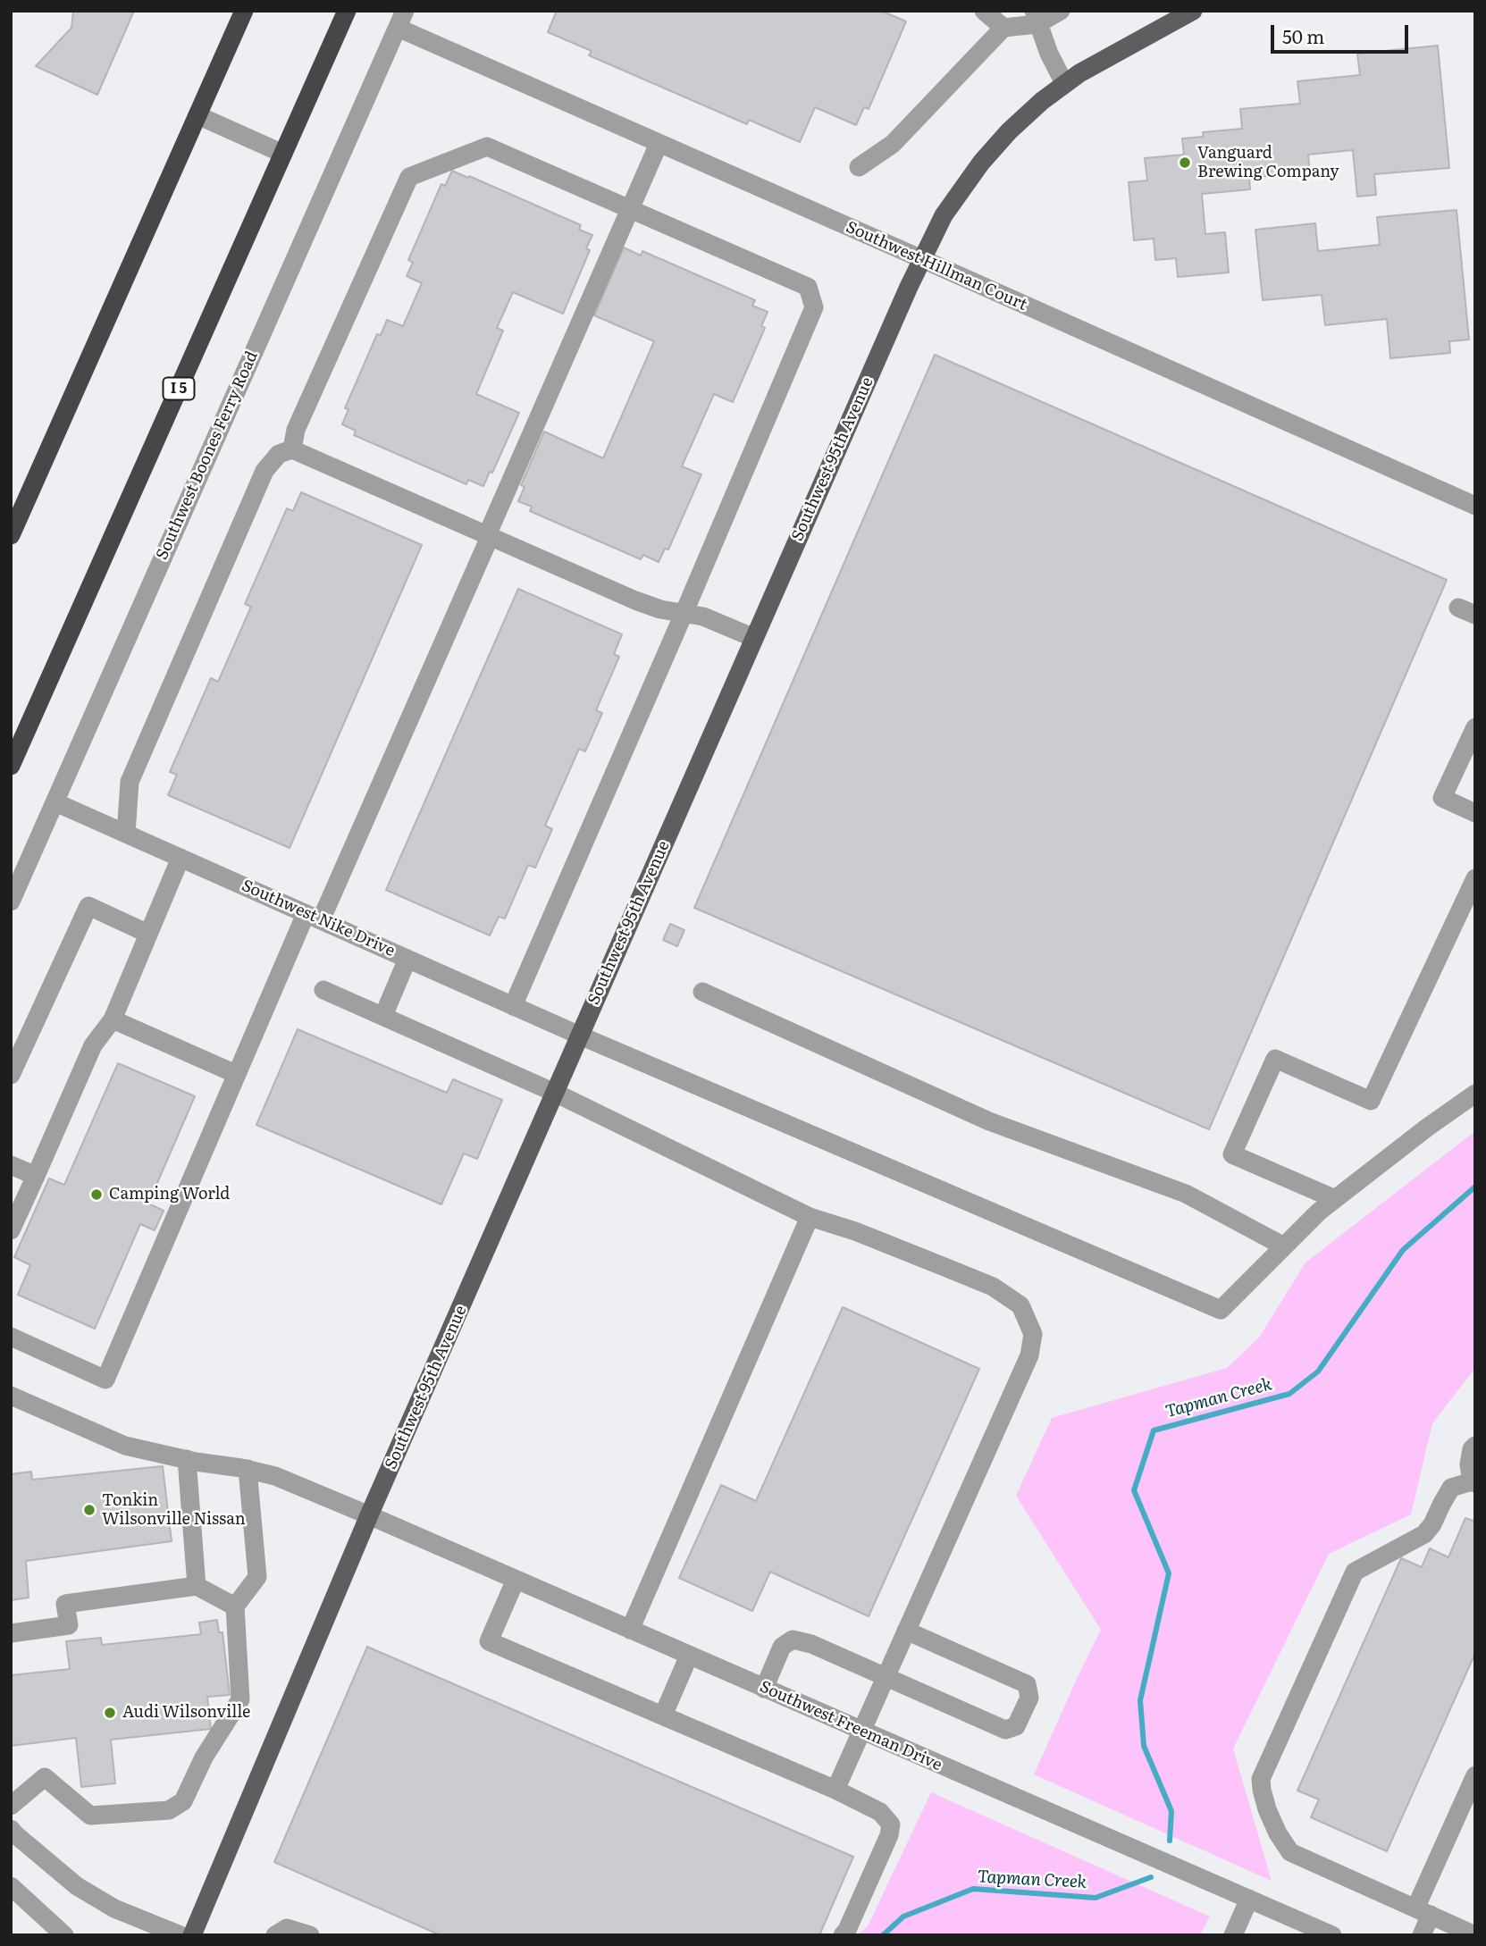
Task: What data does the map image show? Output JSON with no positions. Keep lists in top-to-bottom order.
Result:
{
  "streets": {
    "highway": ["I 5"],
    "main road": ["Southwest 95th Avenue"],
    "street": [
      "Southwest Hillman Court",
      "Southwest Boones Ferry Road",
      "Southwest Nike Drive",
      "Southwest Freeman Drive"
    ]
  },
  "crossings": [
    ["Southwest Hillman Court", "Southwest Boones Ferry Road"],
    ["Southwest Hillman Court", "Southwest 95th Avenue"],
    ["Southwest Boones Ferry Road", "Southwest Nike Drive"],
    ["Southwest 95th Avenue", "Southwest Nike Drive"],
    ["Southwest 95th Avenue", "Southwest Freeman Drive"]
  ],
  "water": ["Tapman Creek"],
  "places": [
    "Vanguard Brewing Company",
    "Camping World",
    "Tonkin Wilsonville Nissan",
    "Audi Wilsonville"
  ],
  "scale_bar": "50 m"
}
